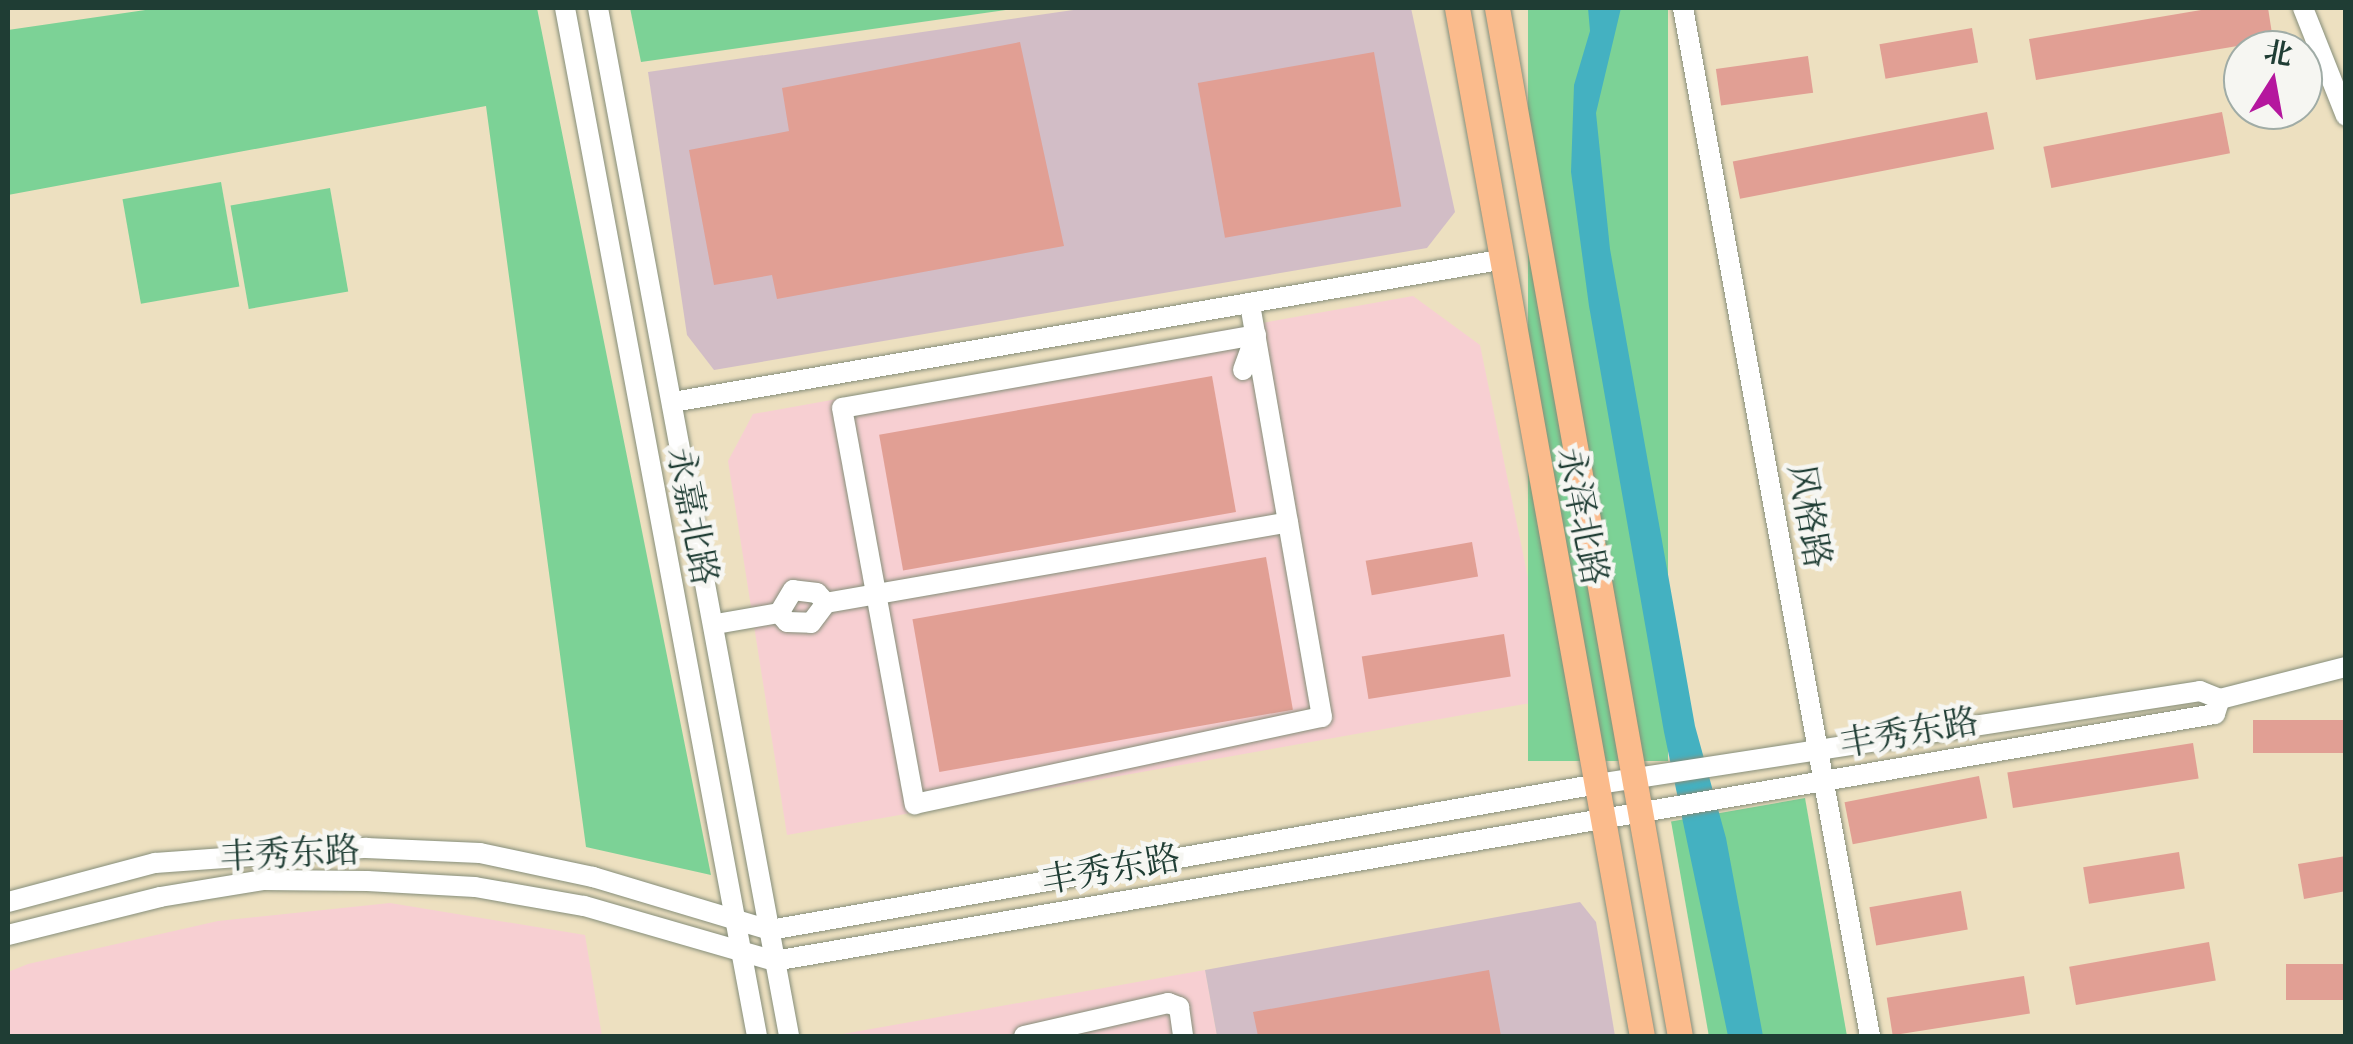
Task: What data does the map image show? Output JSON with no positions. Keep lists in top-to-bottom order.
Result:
{
  "streets": {
    "main road": ["永泽北路"],
    "street": ["永嘉北路", "风格路", "丰秀东路"]
  },
  "crossings": [
    ["永嘉北路", "丰秀东路"],
    ["永泽北路", "丰秀东路"],
    ["风格路", "丰秀东路"]
  ],
  "north": "top"
}
